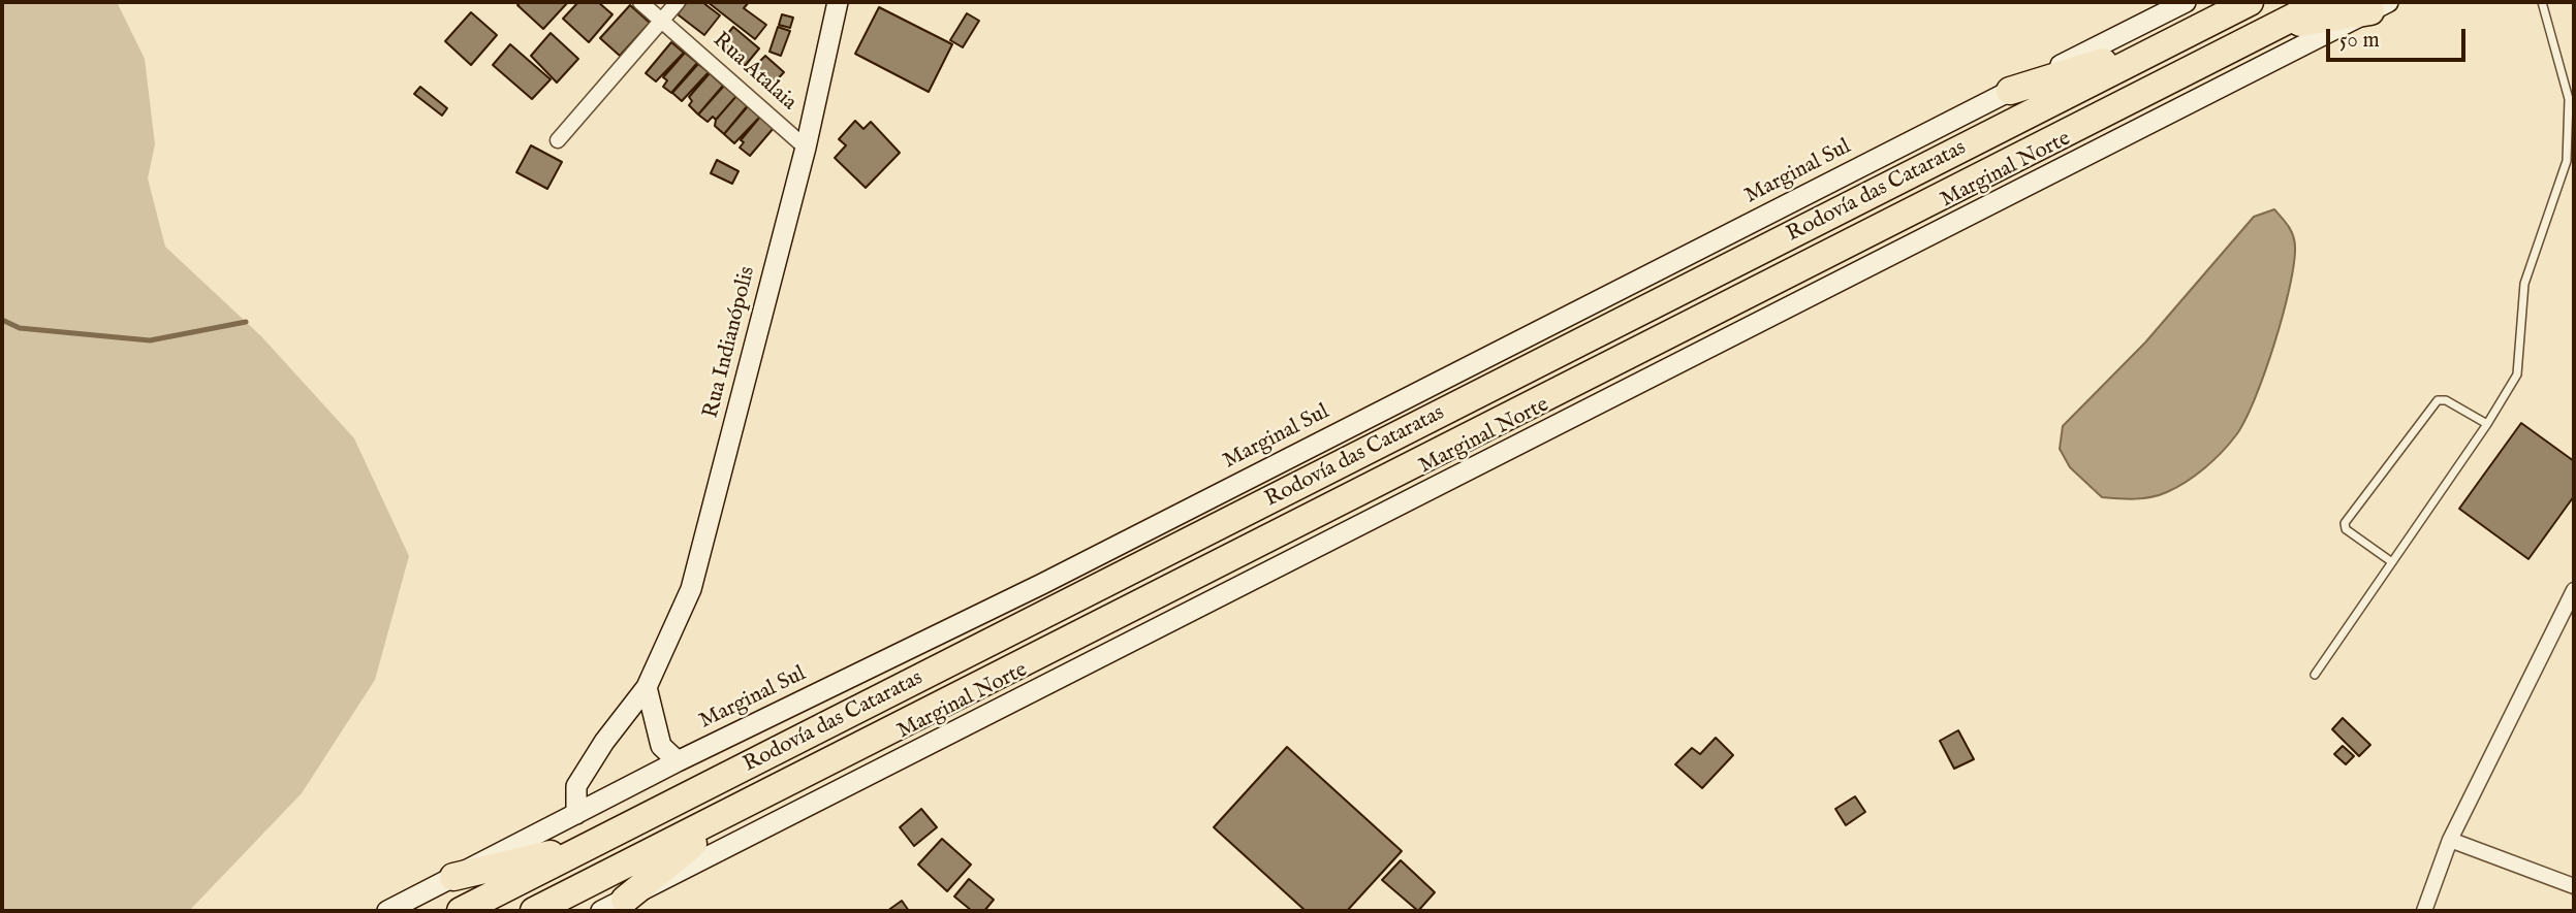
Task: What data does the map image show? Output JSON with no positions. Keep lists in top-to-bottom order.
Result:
{
  "streets": {
    "highway": ["Rodovía das Cataratas"],
    "street": [
      "Rua Atalaia",
      "Marginal Norte",
      "Marginal Sul",
      "Rua Indianópolis"
    ]
  },
  "crossings": [
    ["Rua Atalaia", "Rua Indianópolis"],
    ["Marginal Sul", "Rua Indianópolis"]
  ],
  "scale_bar": "50 m"
}
